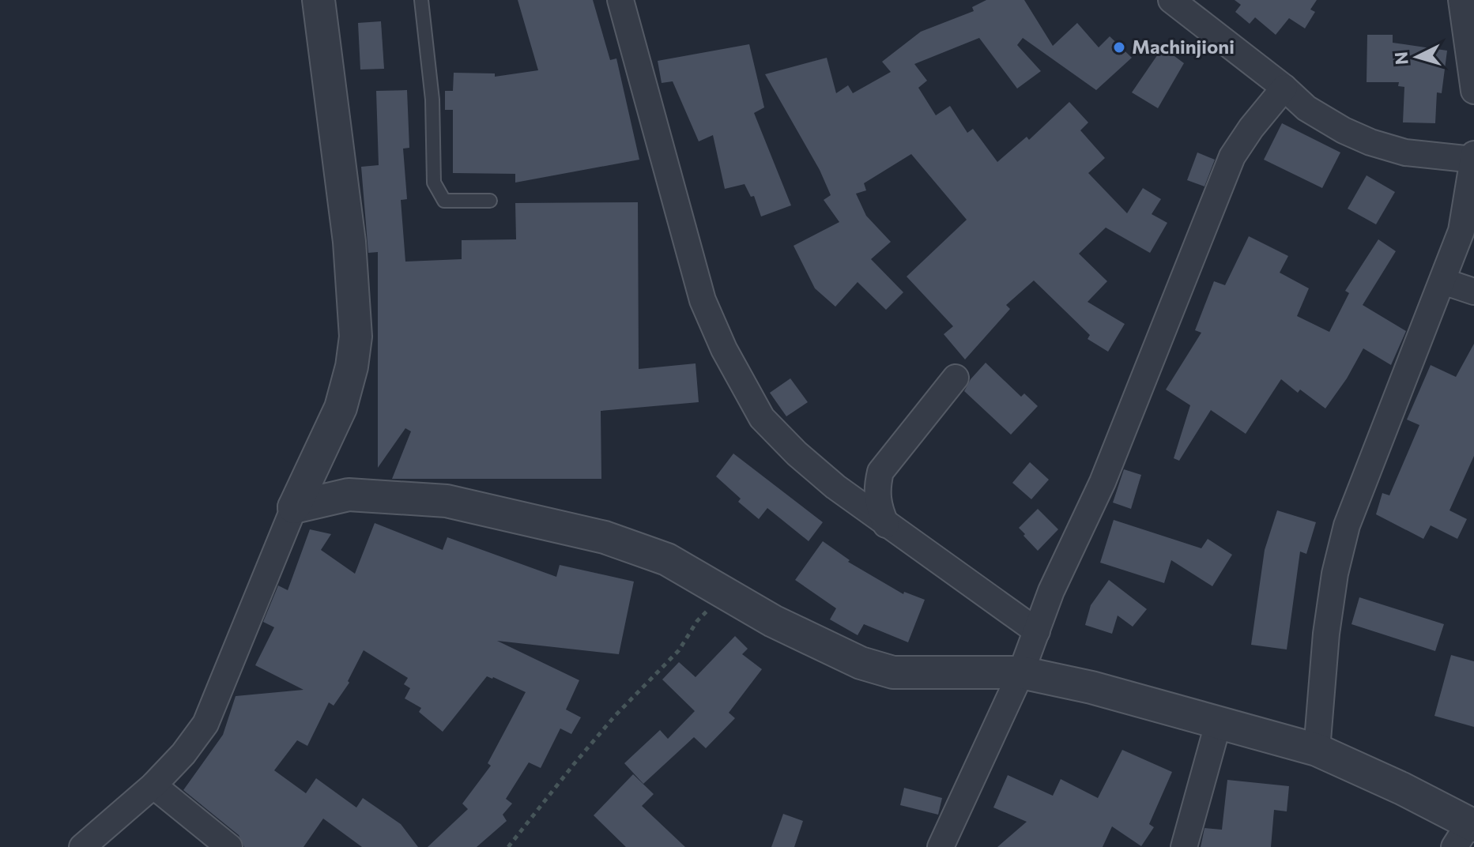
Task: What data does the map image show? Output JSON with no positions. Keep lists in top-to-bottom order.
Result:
{
  "places": ["Machinjioni"],
  "north": "left"
}
